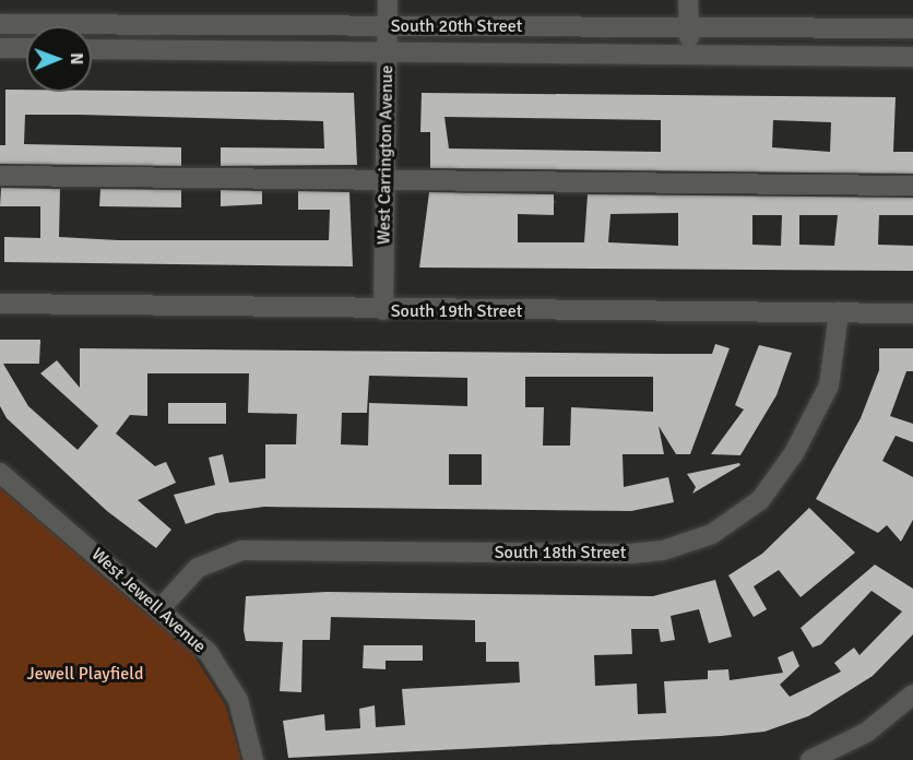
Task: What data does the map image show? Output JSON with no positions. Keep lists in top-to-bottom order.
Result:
{
  "streets": {
    "street": [
      "South 20th Street",
      "West Carrington Avenue",
      "South 19th Street",
      "South 18th Street",
      "West Jewell Avenue"
    ]
  },
  "crossings": [
    ["South 20th Street", "West Carrington Avenue"],
    ["West Carrington Avenue", "South 19th Street"],
    ["South 19th Street", "South 18th Street"],
    ["South 18th Street", "West Jewell Avenue"]
  ],
  "parks": ["Jewell Playfield"],
  "north": "right"
}
